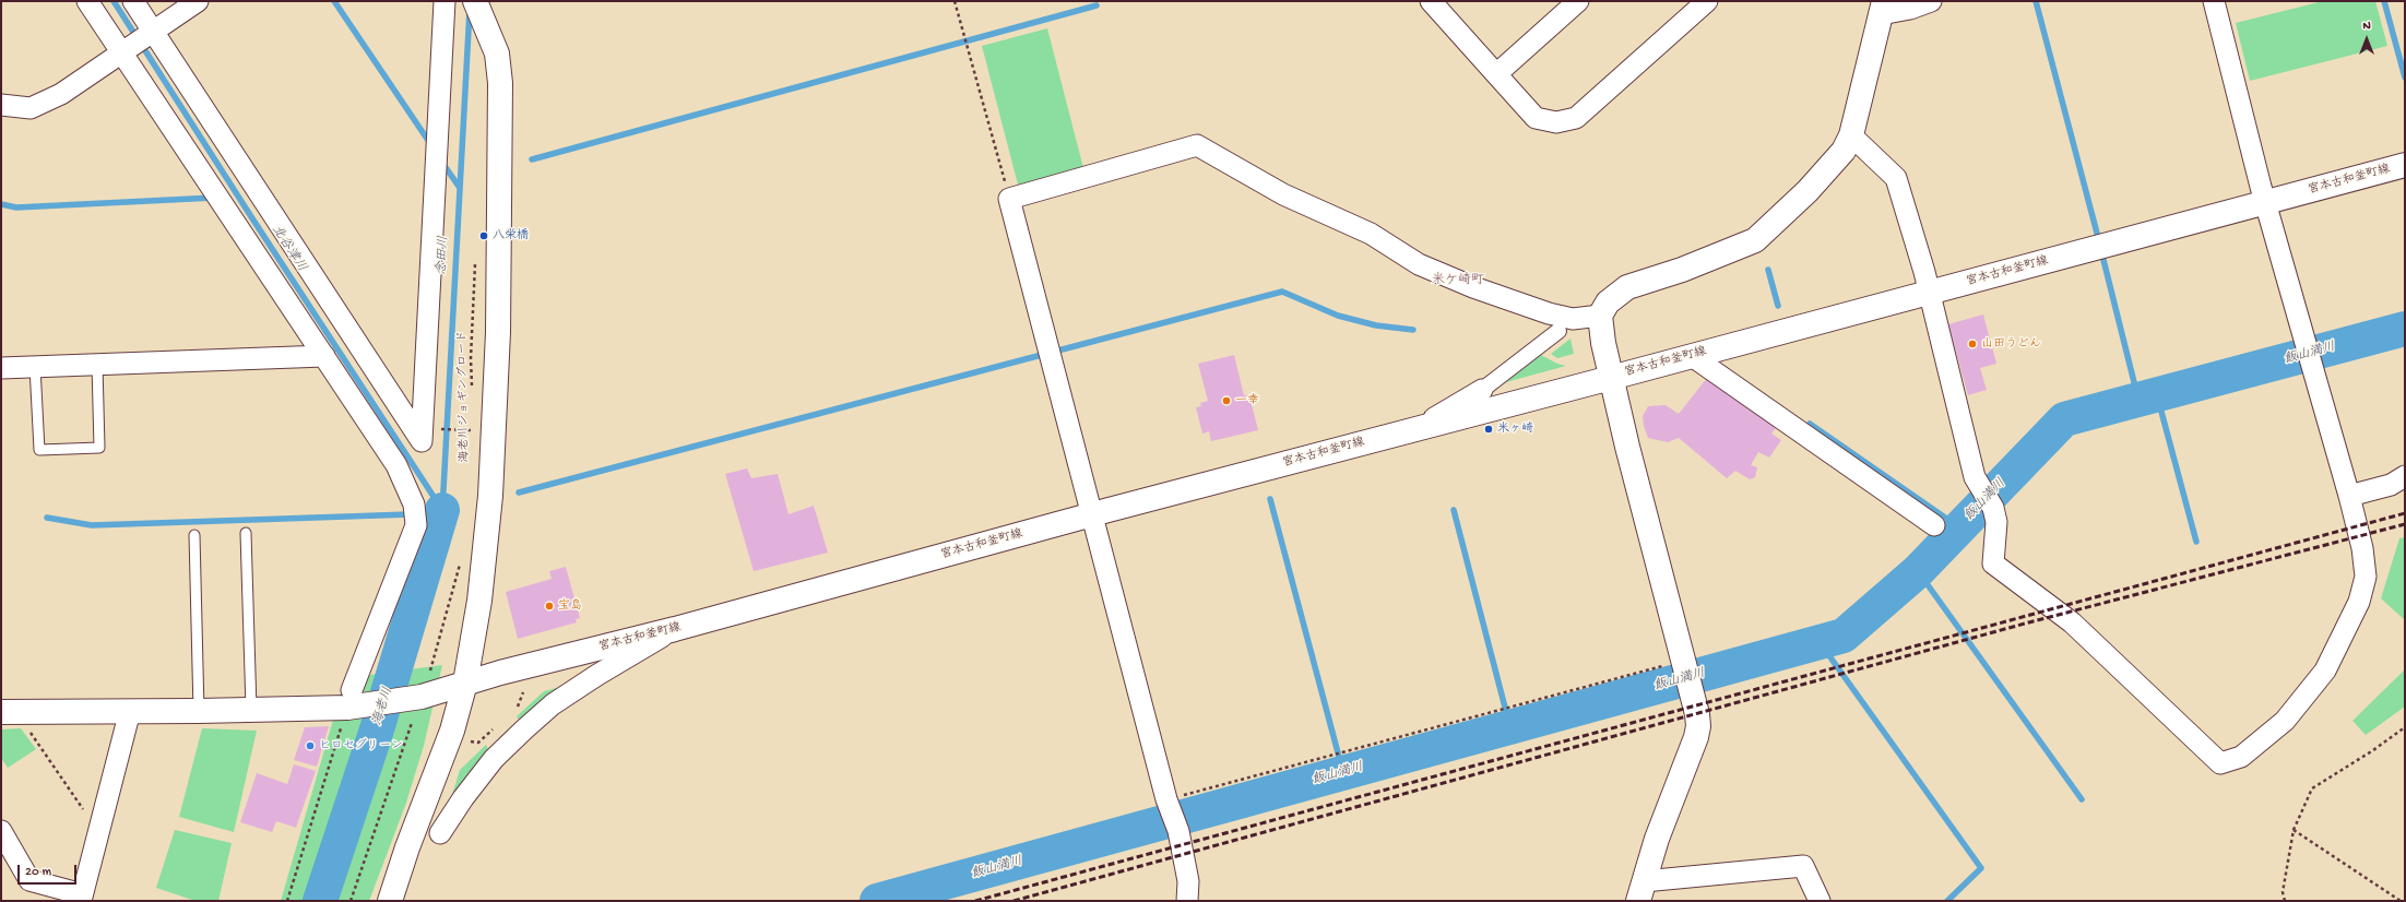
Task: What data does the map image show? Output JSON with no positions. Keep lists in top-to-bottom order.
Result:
{
  "streets": {
    "street": ["宮本古和釜町線"],
    "path": ["海老川ジョギングロード"]
  },
  "districts": ["米ケ崎町"],
  "water": [
    "北谷津川",
    "念田川",
    "飯山満川",
    "海老川"
  ],
  "places": [
    "八栄橋",
    "山田うどん",
    "一幸",
    "米ヶ崎",
    "宝島",
    "ヒロセグリーン"
  ],
  "scale_bar": "20 m",
  "north": "top"
}
